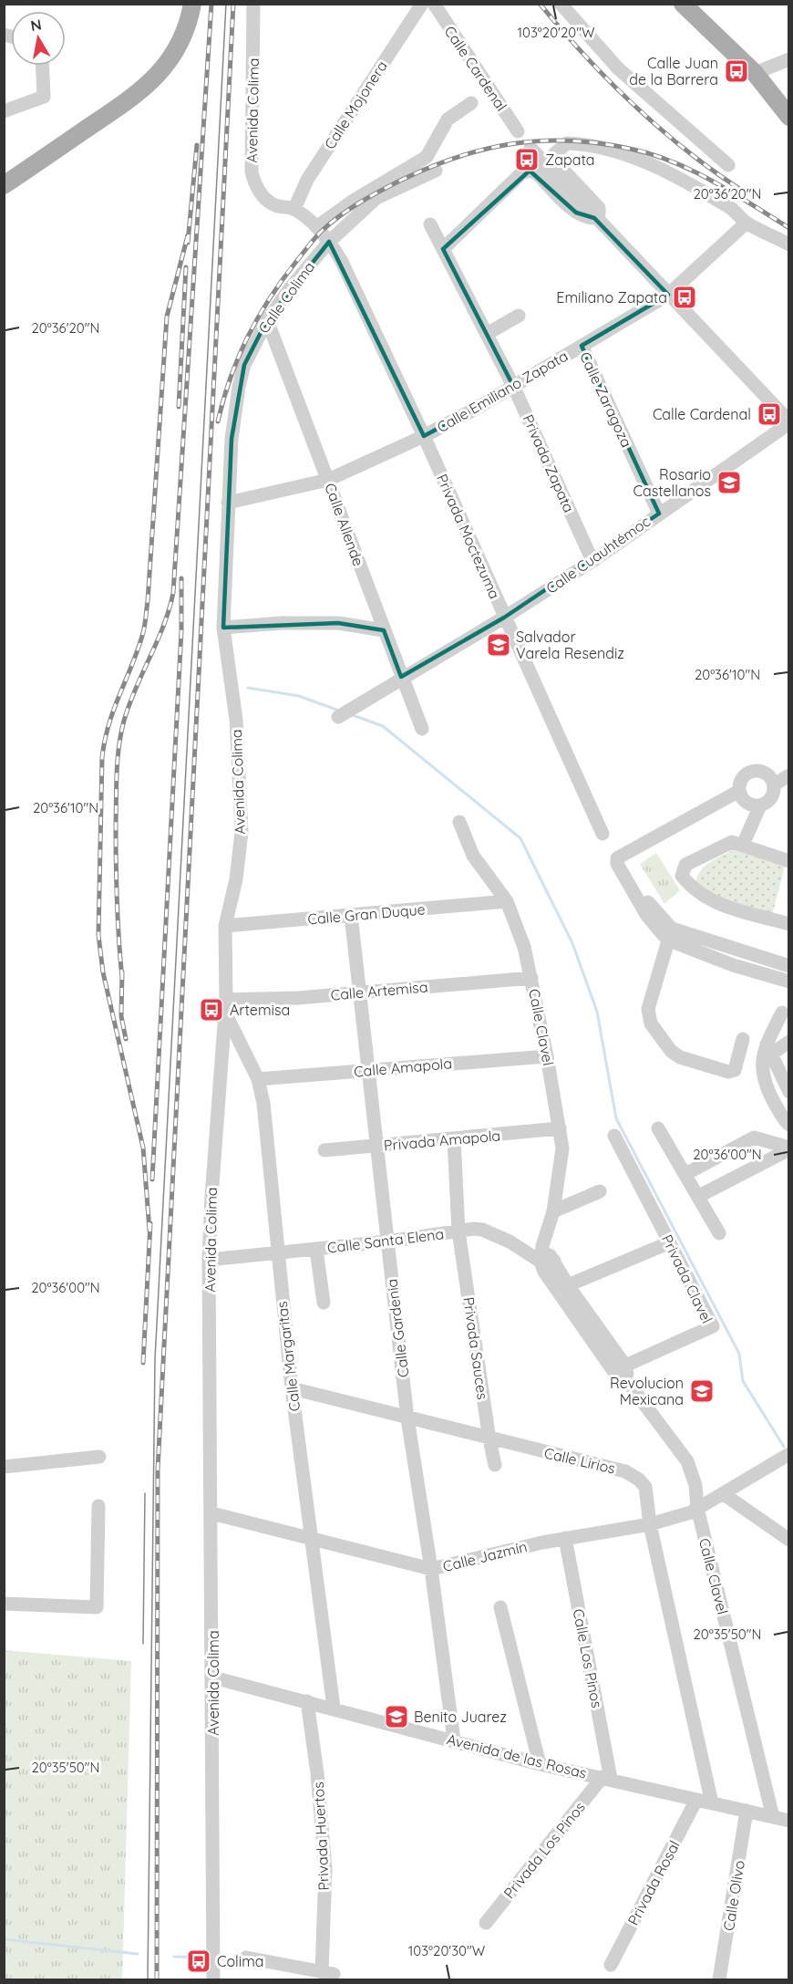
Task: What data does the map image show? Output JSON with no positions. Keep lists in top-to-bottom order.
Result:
{
  "streets": {
    "street": [
      "Calle Cardenal",
      "Calle Mojonera",
      "Avenida Colima",
      "Calle Colima",
      "Calle Emiliano Zapata",
      "Calle Zaragoza",
      "Privada Zapata",
      "Calle Allende",
      "Privada Moctezuma",
      "Calle Cuauhtémoc",
      "Calle Gran Duque",
      "Calle Artemisa",
      "Calle Clavel",
      "Calle Amapola",
      "Privada Amapola",
      "Calle Santa Elena",
      "Privada Clavel",
      "Calle Gardenia",
      "Privada Sauces",
      "Calle Margaritas",
      "Calle Lirios",
      "Calle Jazmín",
      "Calle Los Pinos",
      "Avenida de las Rosas",
      "Privada Huertos",
      "Privada Los Pinos",
      "Privada Rosal",
      "Calle Olivo"
    ]
  },
  "crossings": [
    ["Calle Mojonera", "Avenida Colima"],
    ["Avenida Colima", "Calle Colima"],
    ["Avenida Colima", "Calle Emiliano Zapata"],
    ["Avenida Colima", "Privada Moctezuma"],
    ["Avenida Colima", "Calle Gran Duque"],
    ["Avenida Colima", "Calle Artemisa"],
    ["Avenida Colima", "Calle Santa Elena"],
    ["Avenida Colima", "Calle Margaritas"],
    ["Avenida Colima", "Calle Jazmín"],
    ["Avenida Colima", "Avenida de las Rosas"],
    ["Calle Colima", "Calle Emiliano Zapata"],
    ["Calle Colima", "Calle Allende"],
    ["Calle Colima", "Privada Moctezuma"],
    ["Calle Emiliano Zapata", "Calle Zaragoza"],
    ["Calle Emiliano Zapata", "Privada Zapata"],
    ["Calle Emiliano Zapata", "Calle Allende"],
    ["Calle Emiliano Zapata", "Privada Moctezuma"],
    ["Calle Zaragoza", "Calle Cuauhtémoc"],
    ["Privada Zapata", "Calle Cuauhtémoc"],
    ["Calle Allende", "Calle Cuauhtémoc"],
    ["Privada Moctezuma", "Calle Cuauhtémoc"],
    ["Calle Gran Duque", "Calle Clavel"],
    ["Calle Gran Duque", "Calle Gardenia"],
    ["Calle Artemisa", "Calle Clavel"],
    ["Calle Artemisa", "Calle Gardenia"],
    ["Calle Artemisa", "Calle Margaritas"],
    ["Calle Clavel", "Calle Amapola"],
    ["Calle Clavel", "Privada Amapola"],
    ["Calle Clavel", "Calle Santa Elena"],
    ["Calle Clavel", "Privada Clavel"],
    ["Calle Clavel", "Calle Jazmín"],
    ["Calle Clavel", "Avenida de las Rosas"],
    ["Calle Amapola", "Calle Gardenia"],
    ["Calle Amapola", "Calle Margaritas"],
    ["Privada Amapola", "Calle Gardenia"],
    ["Privada Amapola", "Privada Sauces"],
    ["Calle Santa Elena", "Calle Gardenia"],
    ["Calle Santa Elena", "Privada Sauces"],
    ["Calle Santa Elena", "Calle Margaritas"],
    ["Calle Gardenia", "Calle Lirios"],
    ["Calle Gardenia", "Calle Jazmín"],
    ["Calle Gardenia", "Avenida de las Rosas"],
    ["Privada Sauces", "Calle Lirios"],
    ["Calle Margaritas", "Calle Lirios"],
    ["Calle Margaritas", "Calle Jazmín"],
    ["Calle Margaritas", "Avenida de las Rosas"],
    ["Calle Lirios", "Calle Jazmín"],
    ["Calle Lirios", "Avenida de las Rosas"],
    ["Calle Jazmín", "Calle Los Pinos"],
    ["Calle Los Pinos", "Avenida de las Rosas"],
    ["Calle Los Pinos", "Privada Los Pinos"],
    ["Avenida de las Rosas", "Privada Huertos"],
    ["Avenida de las Rosas", "Privada Los Pinos"],
    ["Avenida de las Rosas", "Privada Rosal"],
    ["Avenida de las Rosas", "Calle Olivo"]
  ],
  "places": {
    "bus stop": [
      "Calle Juan de la Barrera",
      "Zapata",
      "Emiliano Zapata",
      "Calle Cardenal",
      "Artemisa",
      "Colima"
    ],
    "school or university": [
      "Rosario Castellanos",
      "Salvador Varela Resendiz",
      "Revolucion Mexicana",
      "Benito Juarez"
    ]
  },
  "north": "top",
  "coordinates": [
    "103°20'20\"W",
    "20°36'20\"N",
    "20°36'10\"N",
    "20°36'00\"N",
    "20°35'50\"N",
    "103°20'30\"W"
  ]
}
